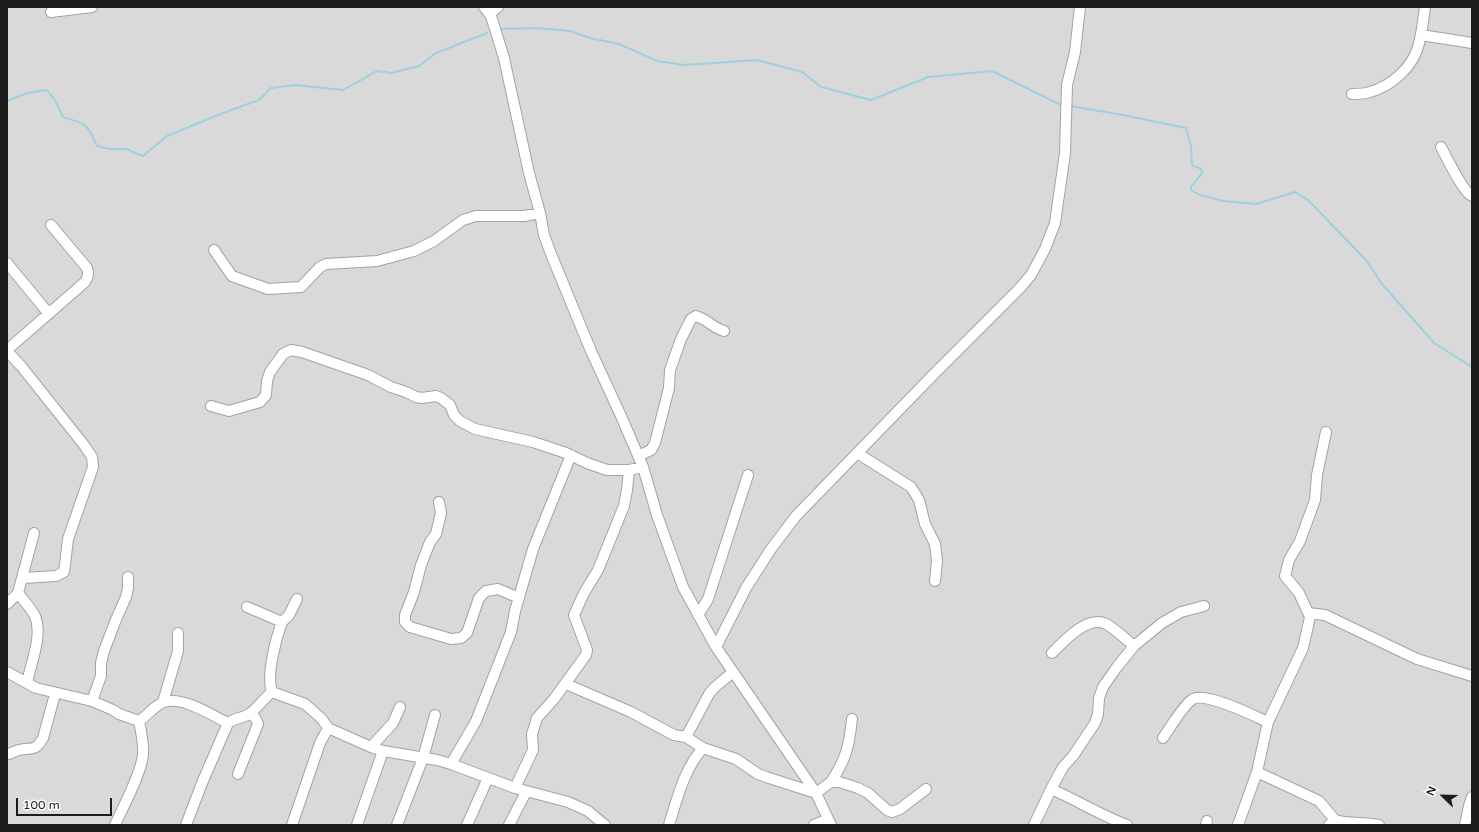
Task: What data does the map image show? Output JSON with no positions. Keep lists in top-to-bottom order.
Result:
{
  "scale_bar": "100 m",
  "north": "top left"
}
